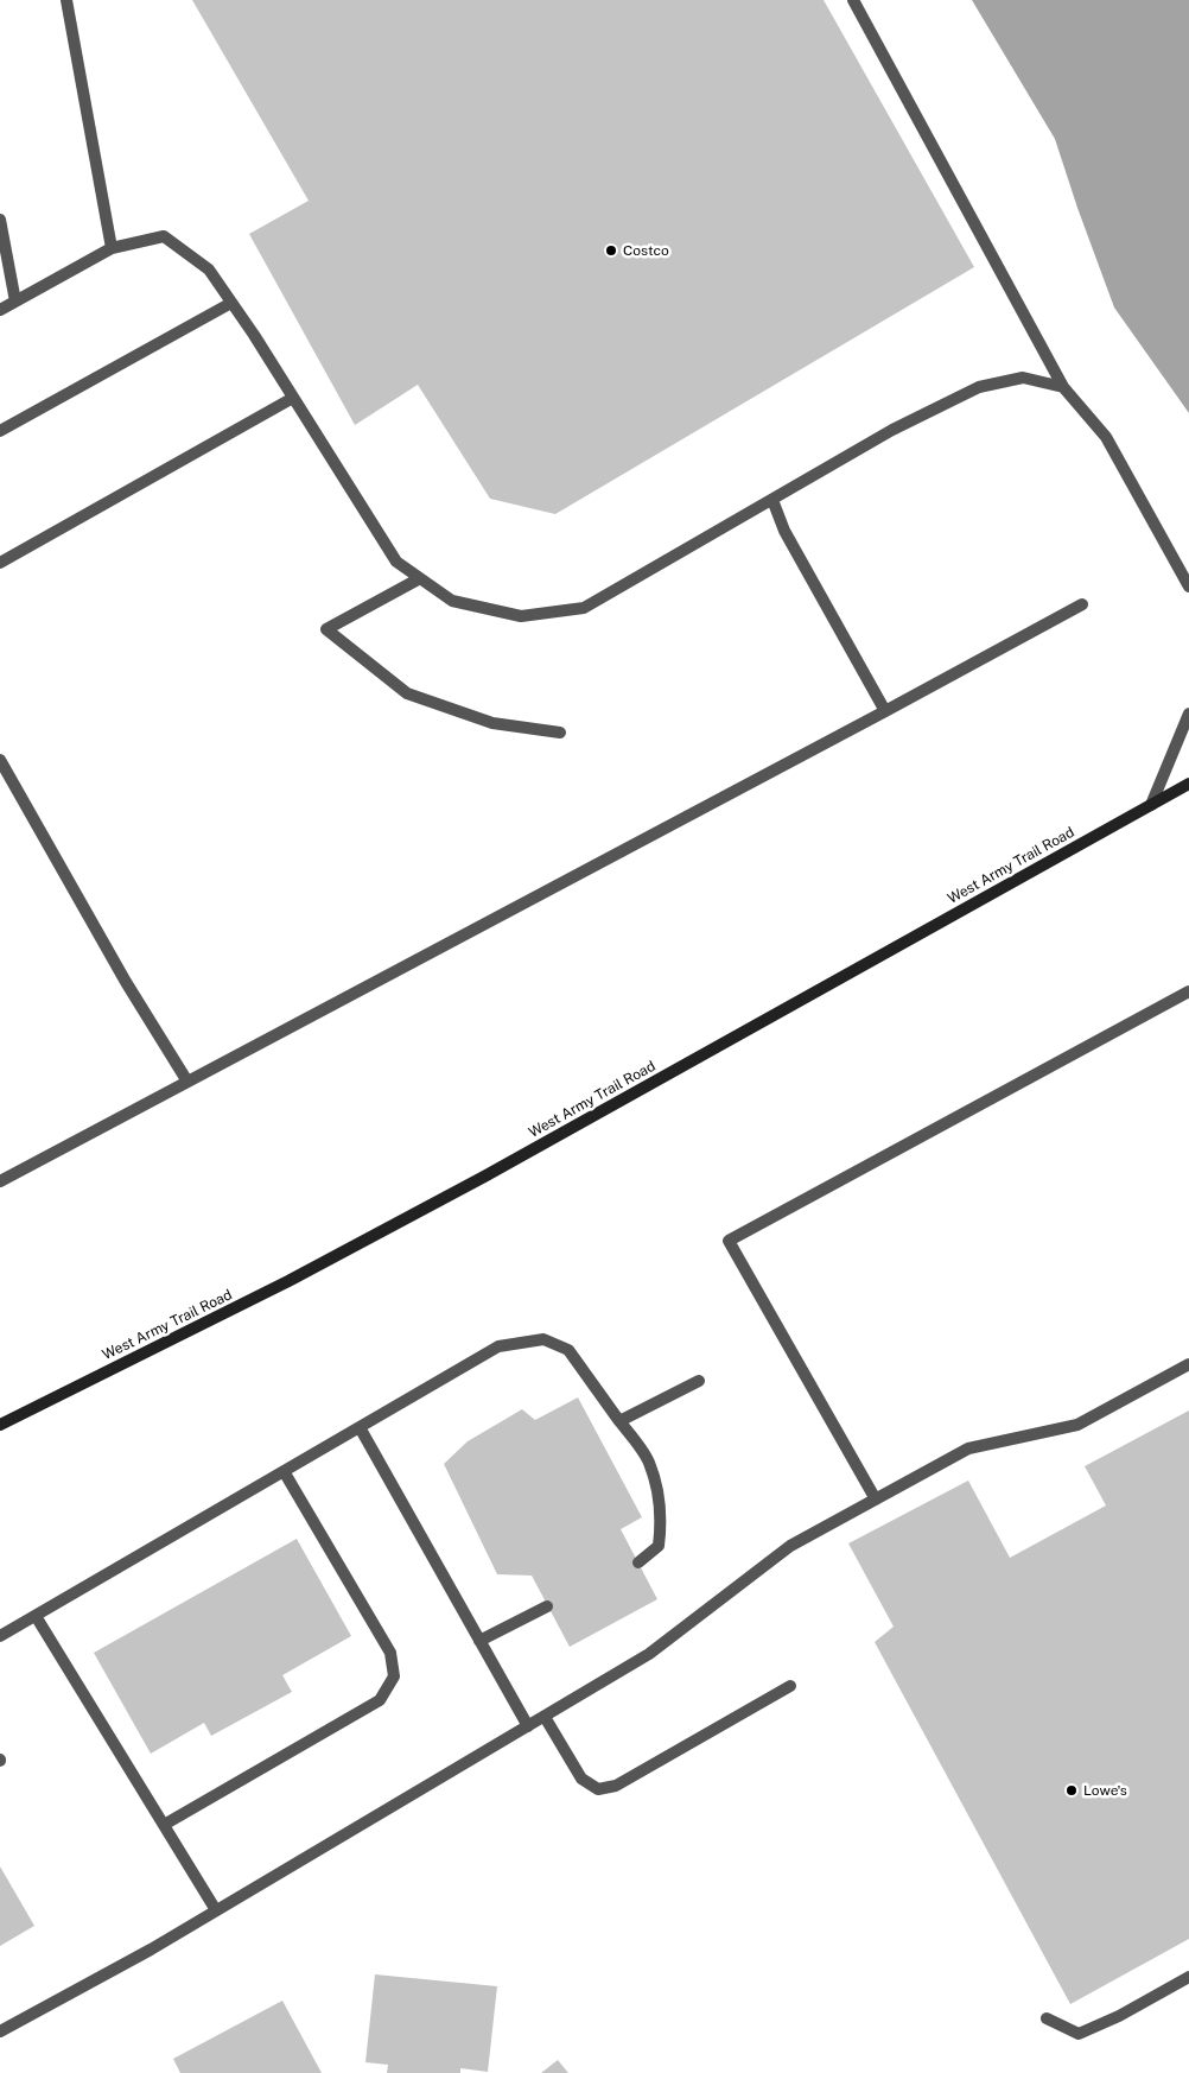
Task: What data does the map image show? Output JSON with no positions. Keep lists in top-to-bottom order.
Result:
{
  "streets": {
    "main road": ["West Army Trail Road"]
  },
  "places": ["Costco", "Lowe's"]
}
